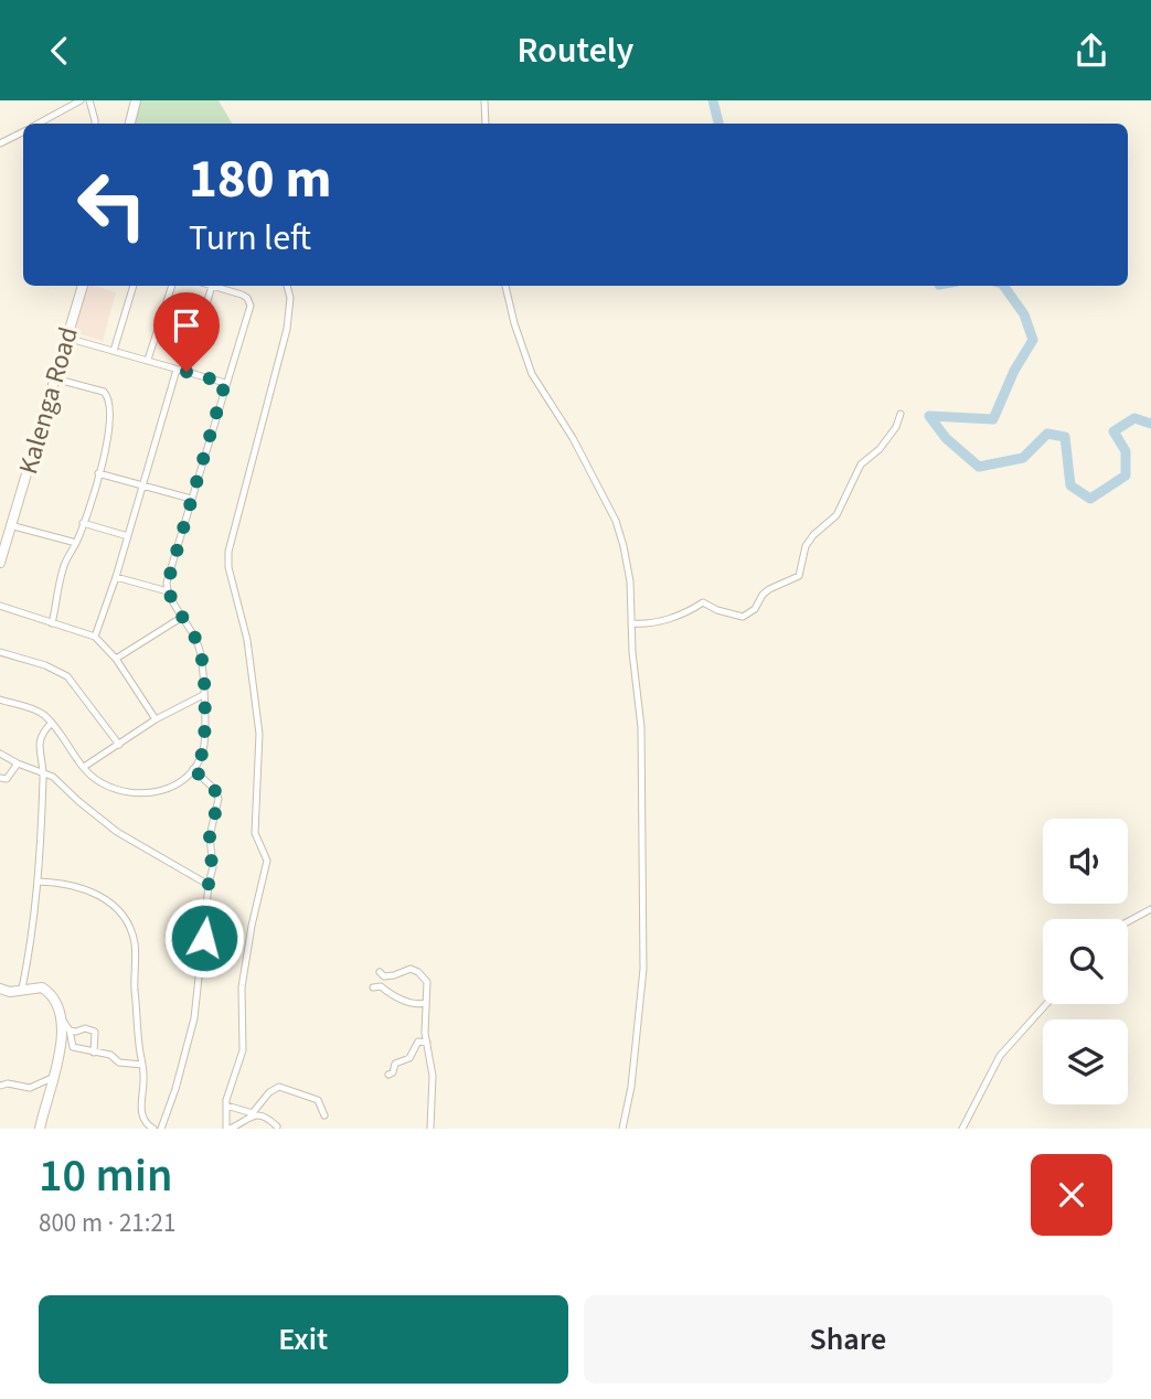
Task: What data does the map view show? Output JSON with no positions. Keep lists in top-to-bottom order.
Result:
{
  "streets": {
    "main road": ["Kalenga Road"]
  },
  "page": {
    "header": "Routely",
    "turn": ["180 m", "Turn left"],
    "heading": ["10 min", "800 m · 21:21"],
    "buttons": ["Exit", "Share"]
  }
}
